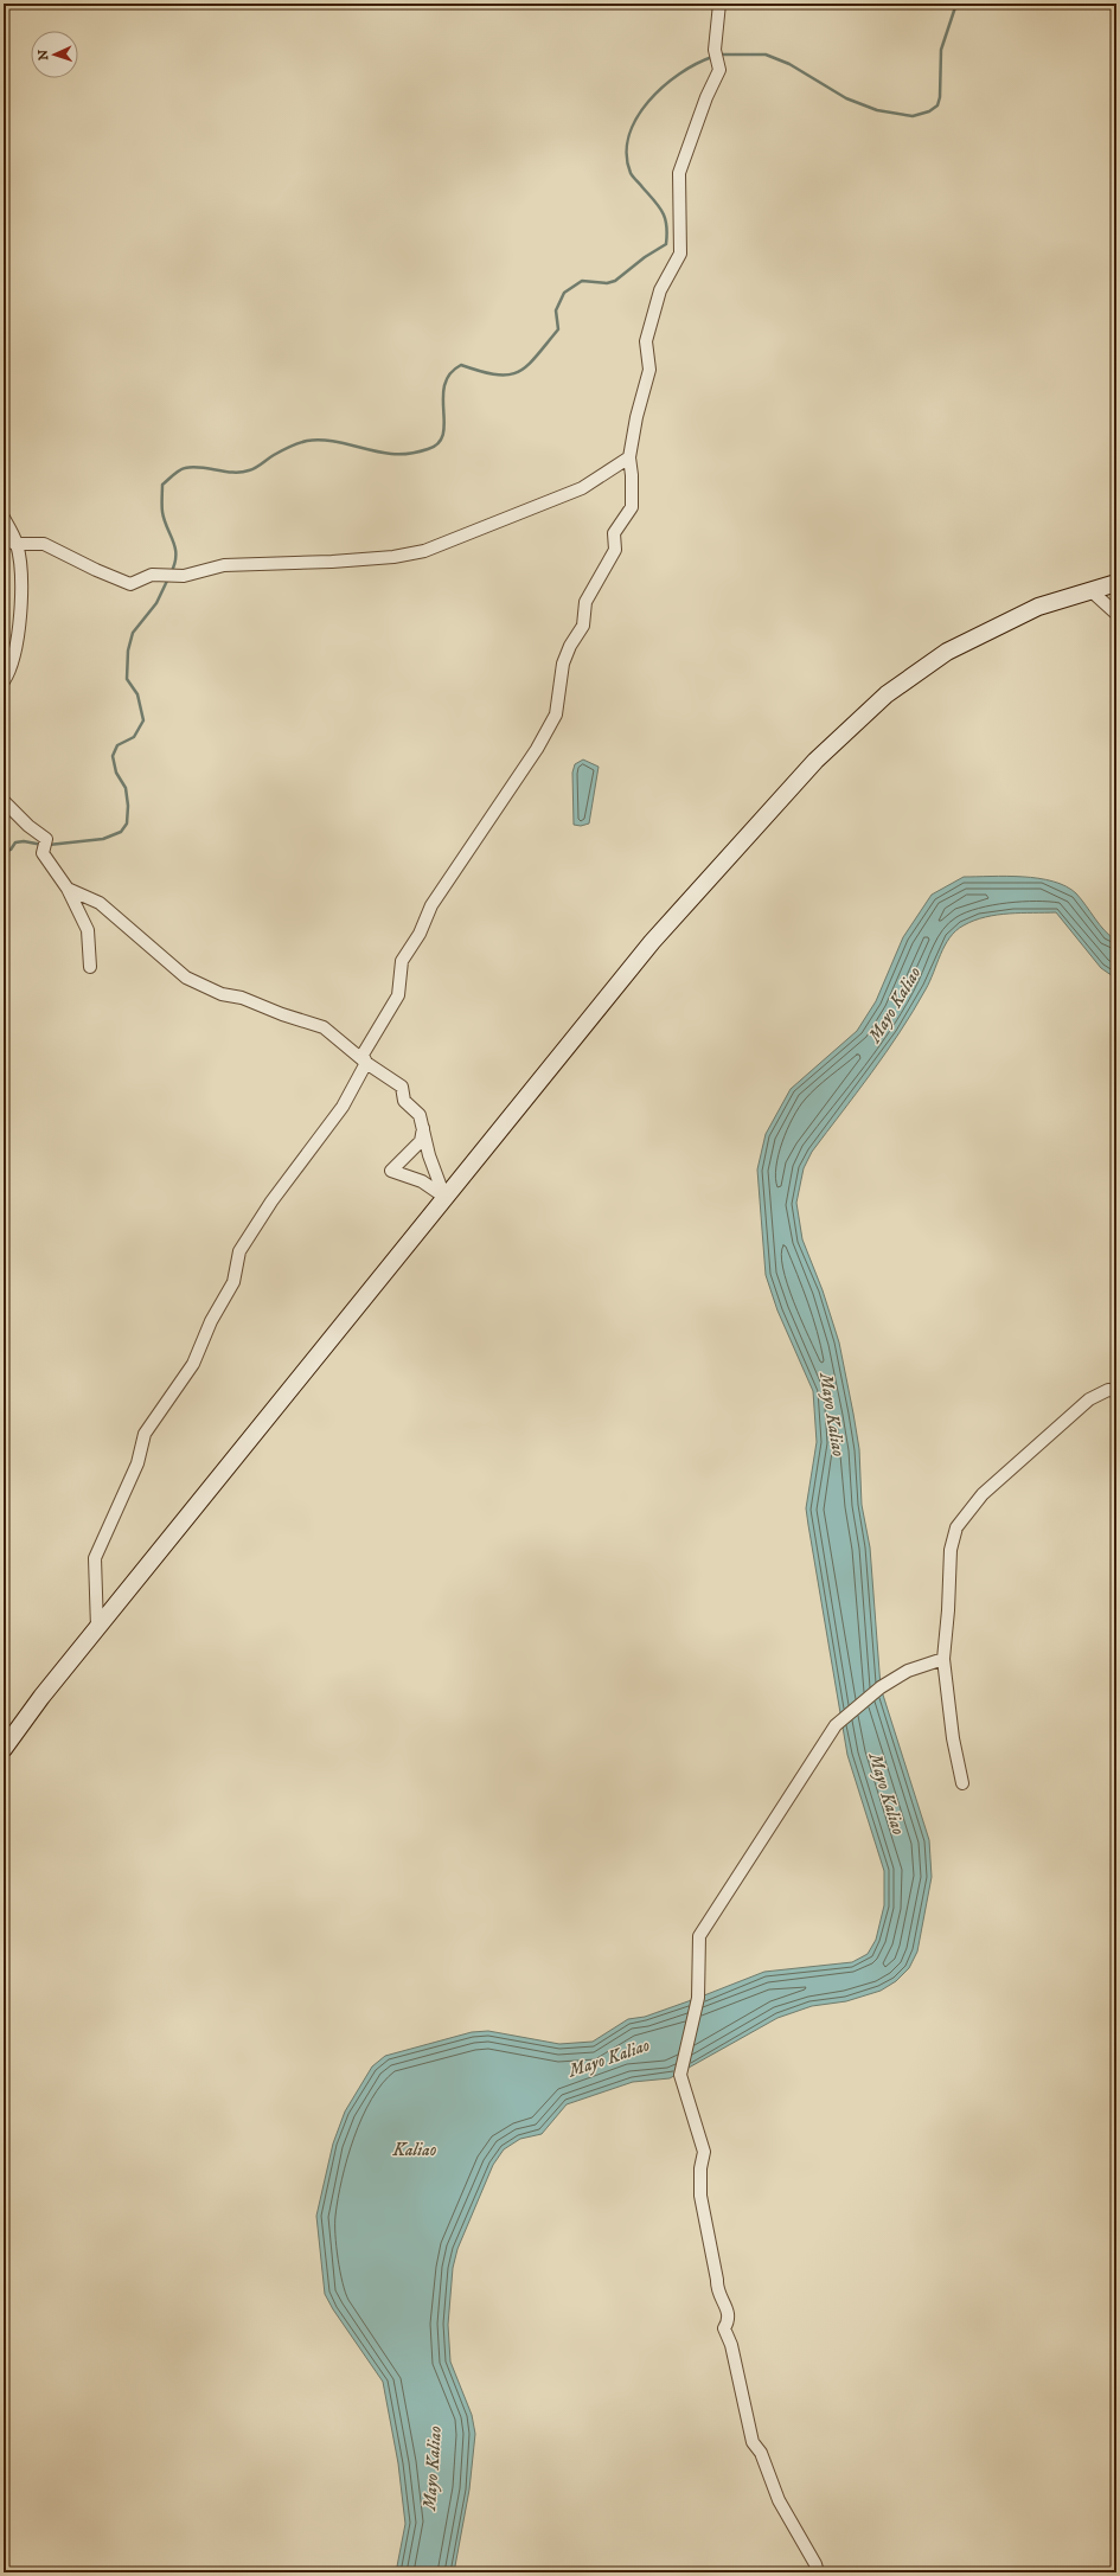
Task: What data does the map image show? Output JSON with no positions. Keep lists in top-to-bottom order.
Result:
{
  "water": ["Mayo Kaliao", "Kaliao"],
  "north": "left"
}
